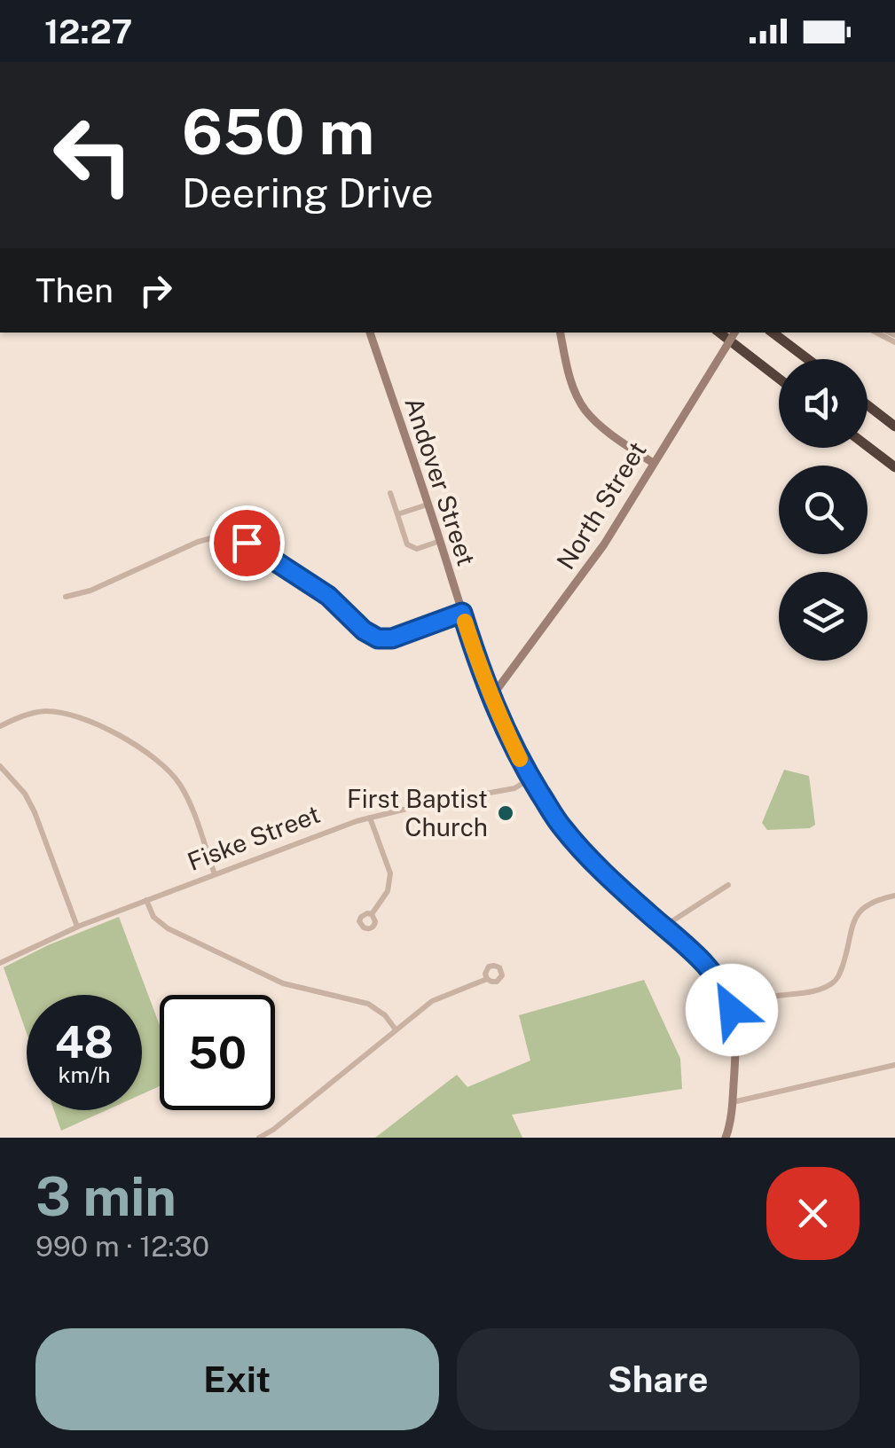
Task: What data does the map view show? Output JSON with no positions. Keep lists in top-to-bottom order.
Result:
{
  "streets": {
    "main road": ["Andover Street", "North Street"],
    "street": ["Fiske Street"]
  },
  "crossings": [
    ["Andover Street", "North Street"],
    ["Andover Street", "Fiske Street"]
  ],
  "places": ["First Baptist Church"],
  "page": {
    "status": "12:27",
    "turn": ["650 m", "Deering Drive"],
    "then": "Then",
    "speed": "48 km/h",
    "limit": "50",
    "heading": ["3 min", "990 m · 12:30"],
    "buttons": ["Exit", "Share"]
  }
}
